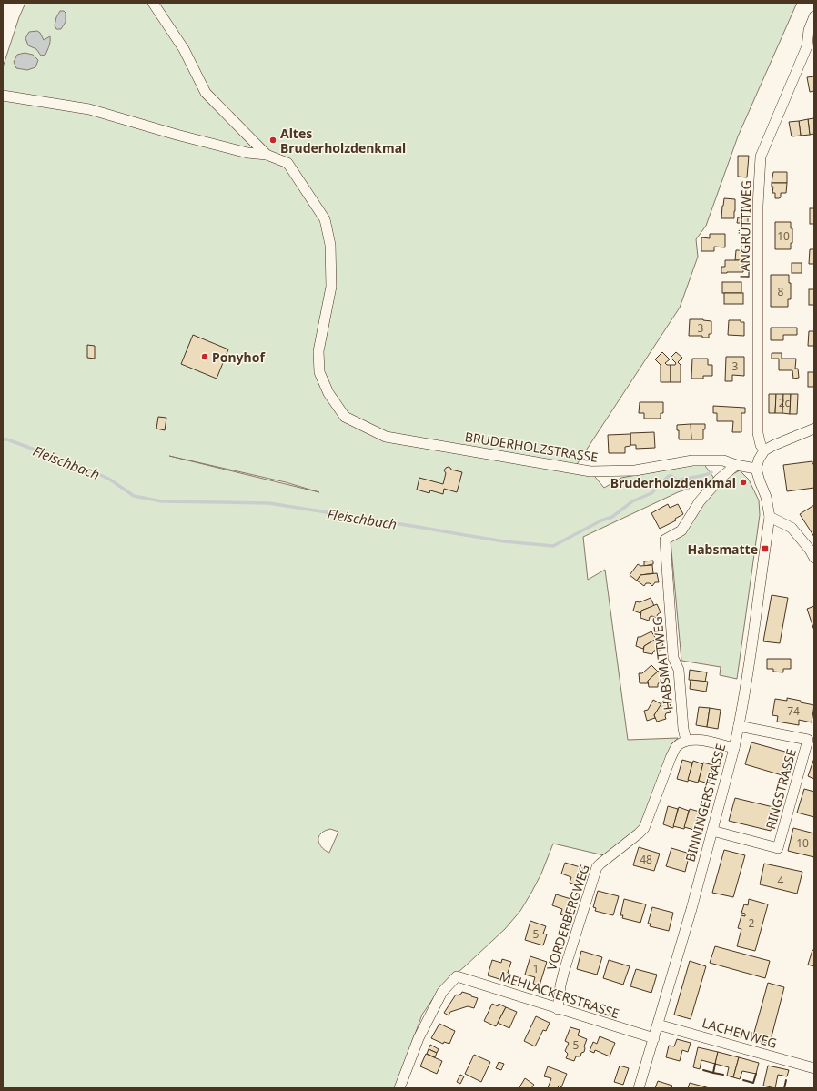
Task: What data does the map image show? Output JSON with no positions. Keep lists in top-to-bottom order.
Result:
{
  "streets": {
    "street": [
      "LANGRÜTTIWEG",
      "BRUDERHOLZSTRASSE",
      "HABSMATTWEG",
      "RINGSTRASSE",
      "BINNINGERSTRASSE",
      "VORDERBERGWEG",
      "MEHLACKERSTRASSE",
      "LACHENWEG"
    ]
  },
  "crossings": [
    ["BRUDERHOLZSTRASSE", "HABSMATTWEG"],
    ["HABSMATTWEG", "VORDERBERGWEG"],
    ["RINGSTRASSE", "BINNINGERSTRASSE"],
    ["BINNINGERSTRASSE", "MEHLACKERSTRASSE"],
    ["BINNINGERSTRASSE", "LACHENWEG"],
    ["VORDERBERGWEG", "MEHLACKERSTRASSE"]
  ],
  "water": ["Fleischbach"],
  "places": {
    "other": ["Altes Bruderholzdenkmal", "Ponyhof", "Bruderholzdenkmal"],
    "transit": ["Habsmatte"]
  },
  "house_numbers": [
    "10",
    "8",
    "3",
    "3",
    "2c",
    "74",
    "10",
    "48",
    "4",
    "2",
    "5",
    "1",
    "5"
  ]
}
